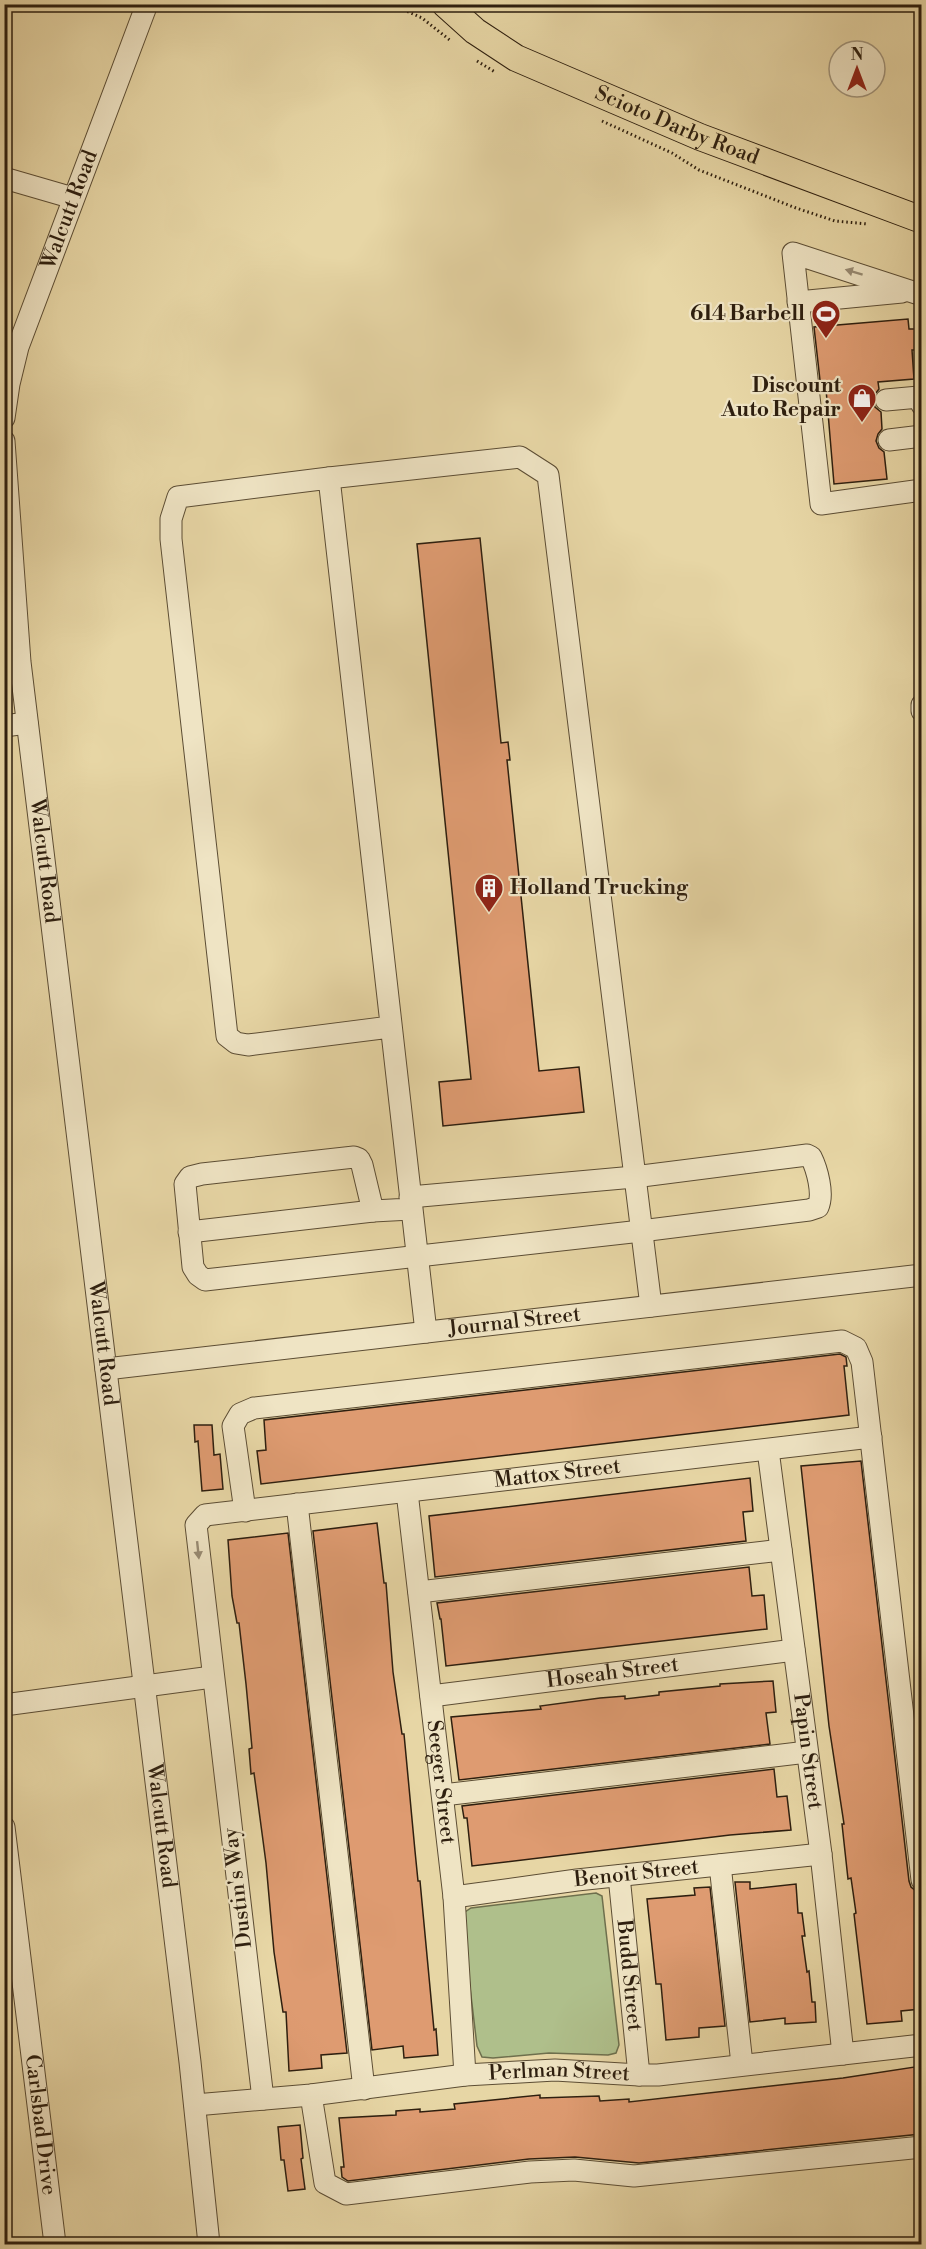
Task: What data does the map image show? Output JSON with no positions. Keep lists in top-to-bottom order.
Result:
{
  "streets": {
    "main road": ["Scioto Darby Road"],
    "street": [
      "Walcutt Road",
      "Journal Street",
      "Mattox Street",
      "Hoseah Street",
      "Papin Street",
      "Seeger Street",
      "Benoit Street",
      "Dustin's Way",
      "Budd Street",
      "Perlman Street",
      "Carlsbad Drive"
    ]
  },
  "crossings": [
    ["Walcutt Road", "Journal Street"],
    ["Walcutt Road", "Perlman Street"],
    ["Mattox Street", "Papin Street"],
    ["Mattox Street", "Seeger Street"],
    ["Mattox Street", "Dustin's Way"],
    ["Hoseah Street", "Papin Street"],
    ["Hoseah Street", "Seeger Street"],
    ["Papin Street", "Benoit Street"],
    ["Papin Street", "Perlman Street"],
    ["Seeger Street", "Benoit Street"],
    ["Seeger Street", "Perlman Street"],
    ["Benoit Street", "Budd Street"],
    ["Dustin's Way", "Perlman Street"],
    ["Budd Street", "Perlman Street"]
  ],
  "places": {
    "sports": ["614 Barbell"],
    "shop": ["Discount Auto Repair"],
    "building": ["Holland Trucking"]
  },
  "north": "top"
}
